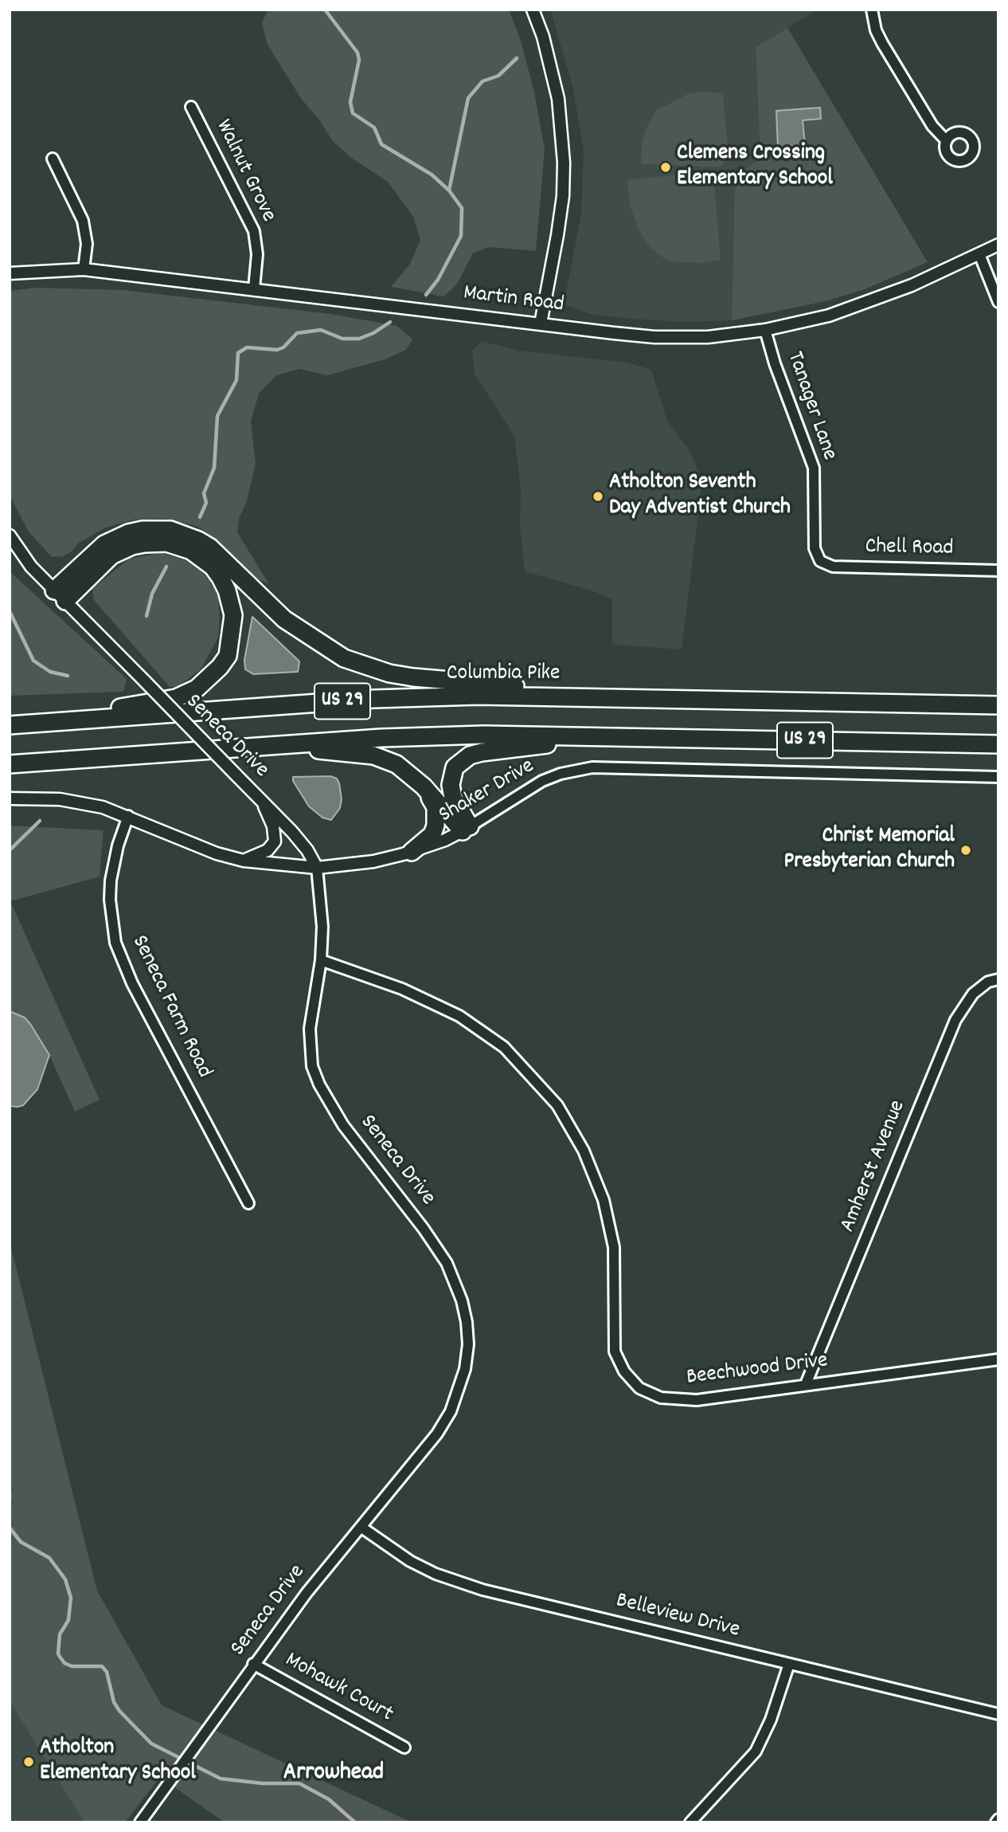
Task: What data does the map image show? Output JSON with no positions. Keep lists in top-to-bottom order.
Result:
{
  "streets": {
    "highway": ["Columbia Pike", "US 29"],
    "street": [
      "Walnut Grove",
      "Martin Road",
      "Tanager Lane",
      "Chell Road",
      "Seneca Drive",
      "Shaker Drive",
      "Seneca Farm Road",
      "Amherst Avenue",
      "Beechwood Drive",
      "Belleview Drive",
      "Mohawk Court"
    ]
  },
  "crossings": [
    ["Walnut Grove", "Martin Road"],
    ["Martin Road", "Tanager Lane"],
    ["Tanager Lane", "Chell Road"],
    ["Seneca Drive", "Shaker Drive"],
    ["Seneca Drive", "Beechwood Drive"],
    ["Seneca Drive", "Belleview Drive"],
    ["Seneca Drive", "Mohawk Court"],
    ["Shaker Drive", "Seneca Farm Road"],
    ["Amherst Avenue", "Beechwood Drive"]
  ],
  "districts": ["Arrowhead"],
  "places": [
    "Clemens Crossing Elementary School",
    "Atholton Seventh Day Adventist Church",
    "Christ Memorial Presbyterian Church",
    "Atholton Elementary School"
  ]
}
